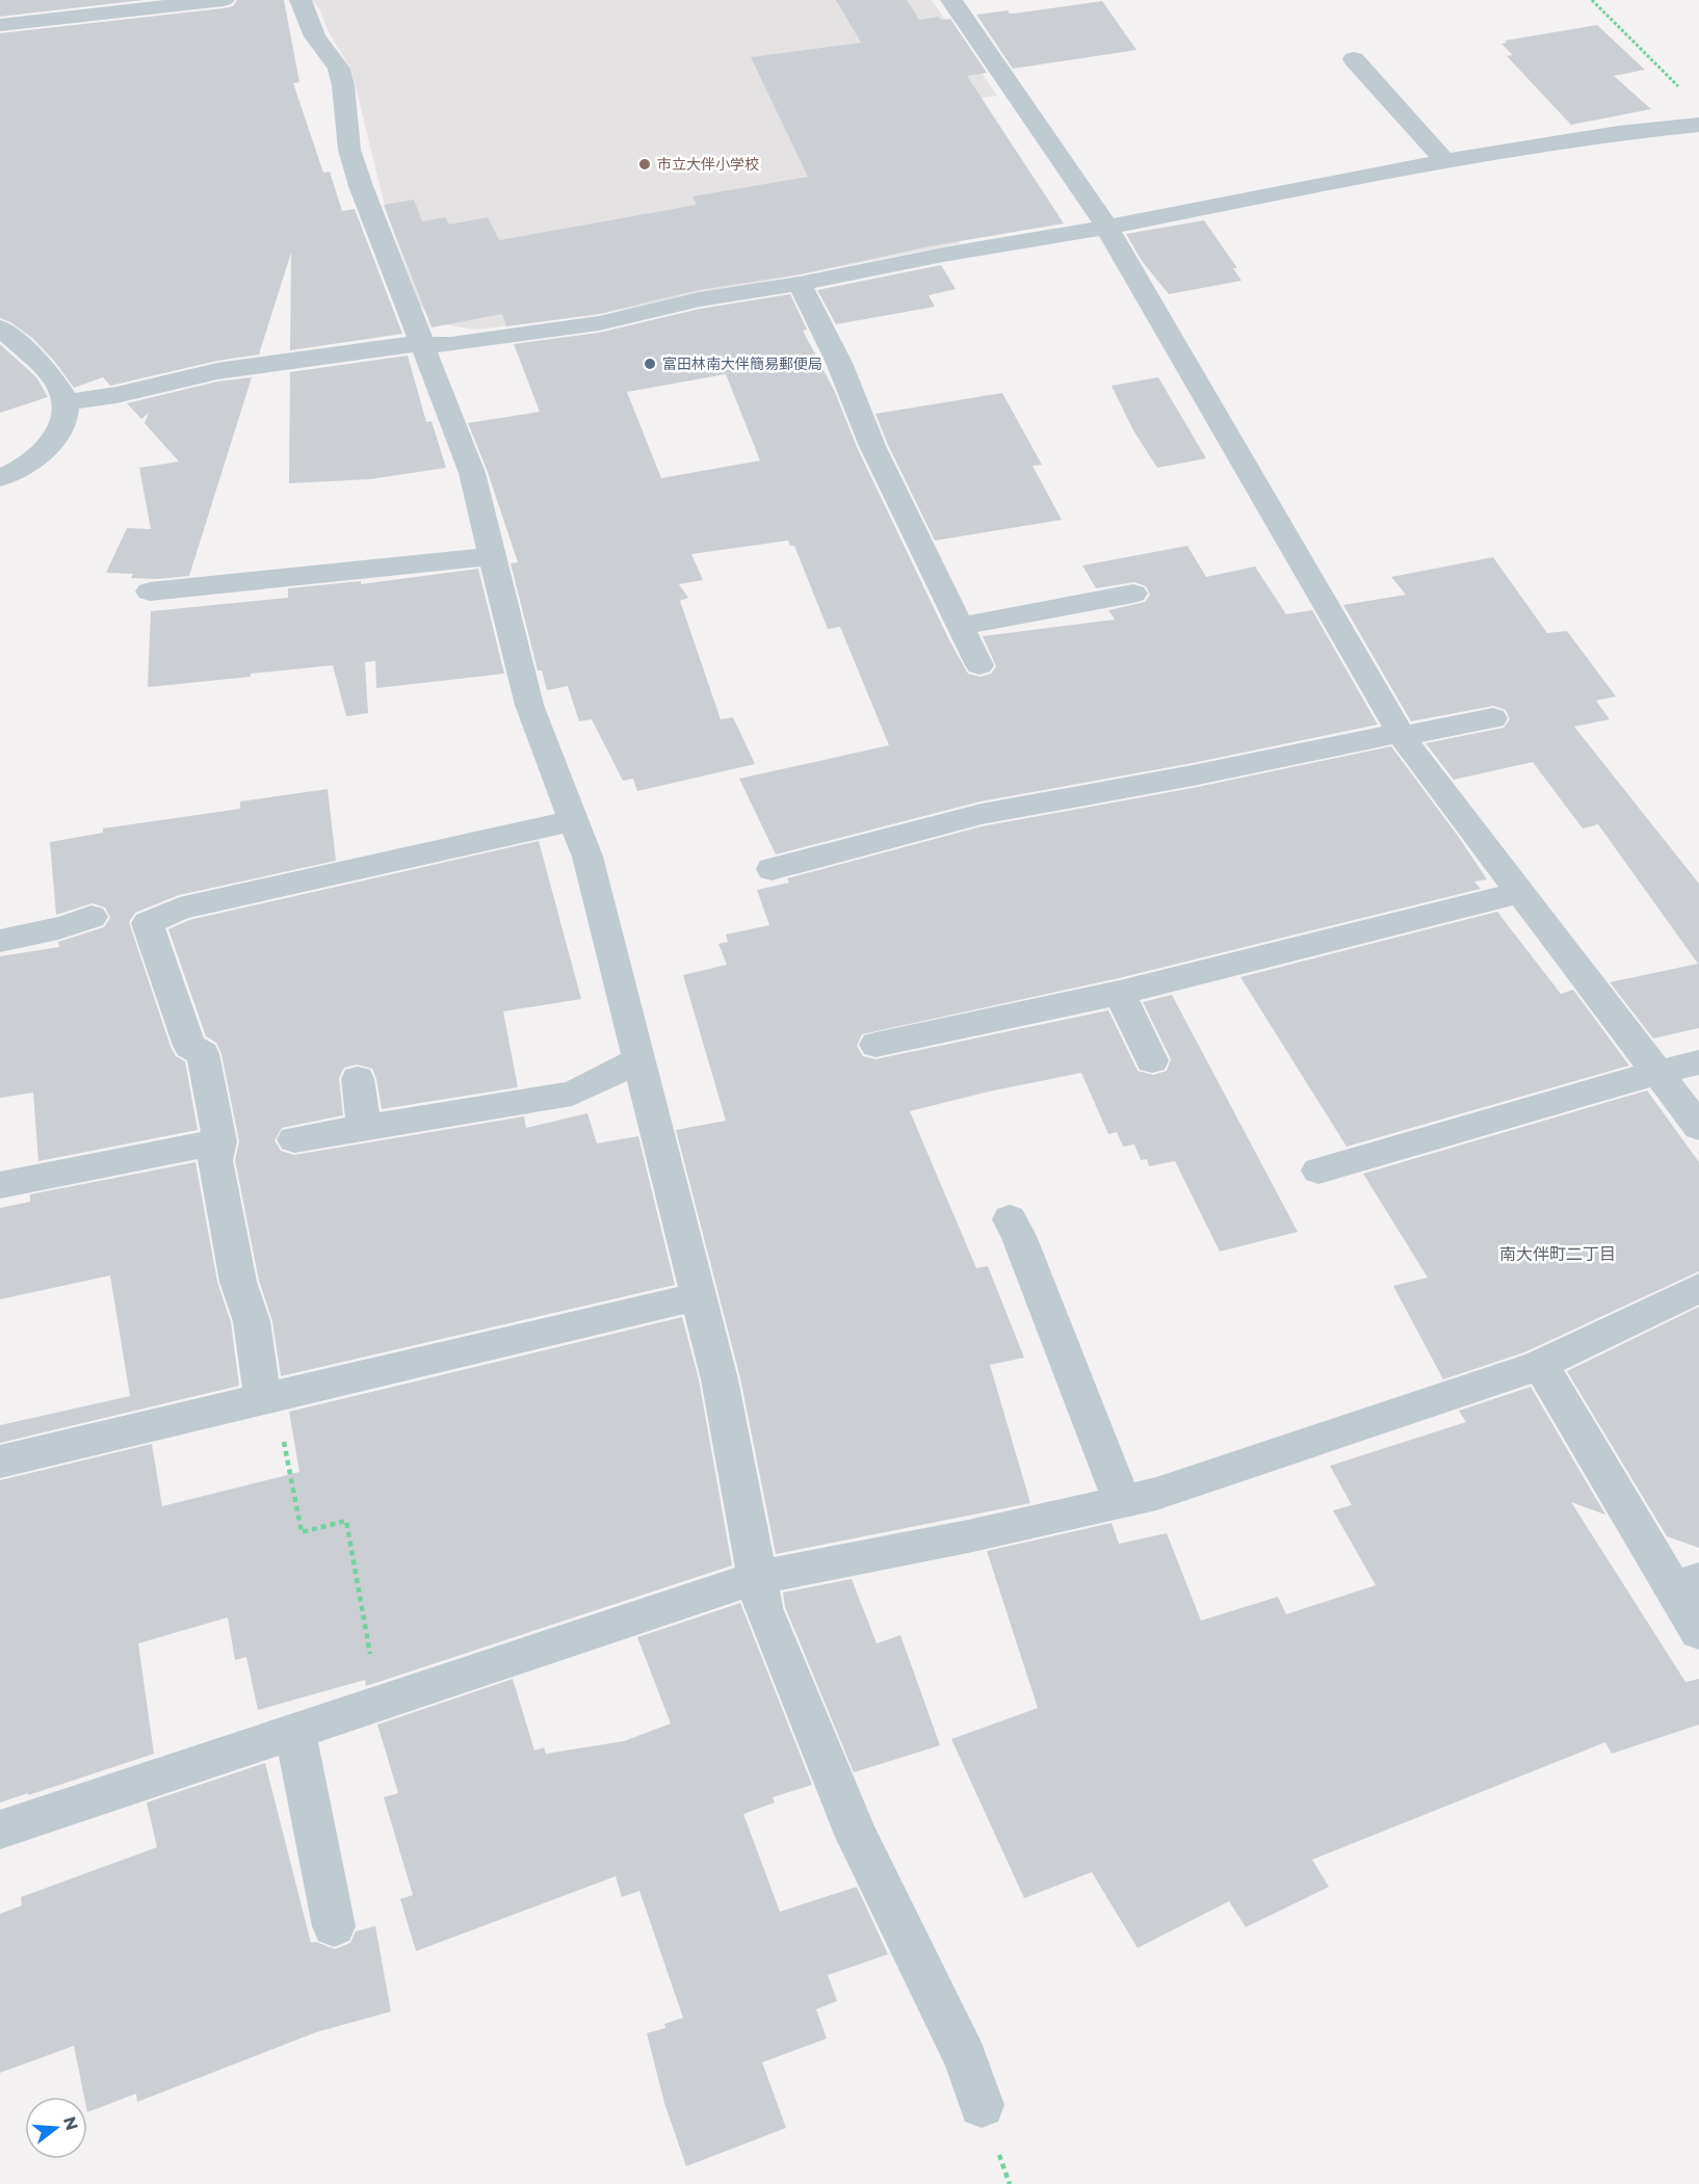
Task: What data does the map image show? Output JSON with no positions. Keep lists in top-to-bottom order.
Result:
{
  "districts": ["南大伴町二丁目"],
  "places": ["市立大伴小学校", "富田林南大伴簡易郵便局"],
  "north": "right"
}
